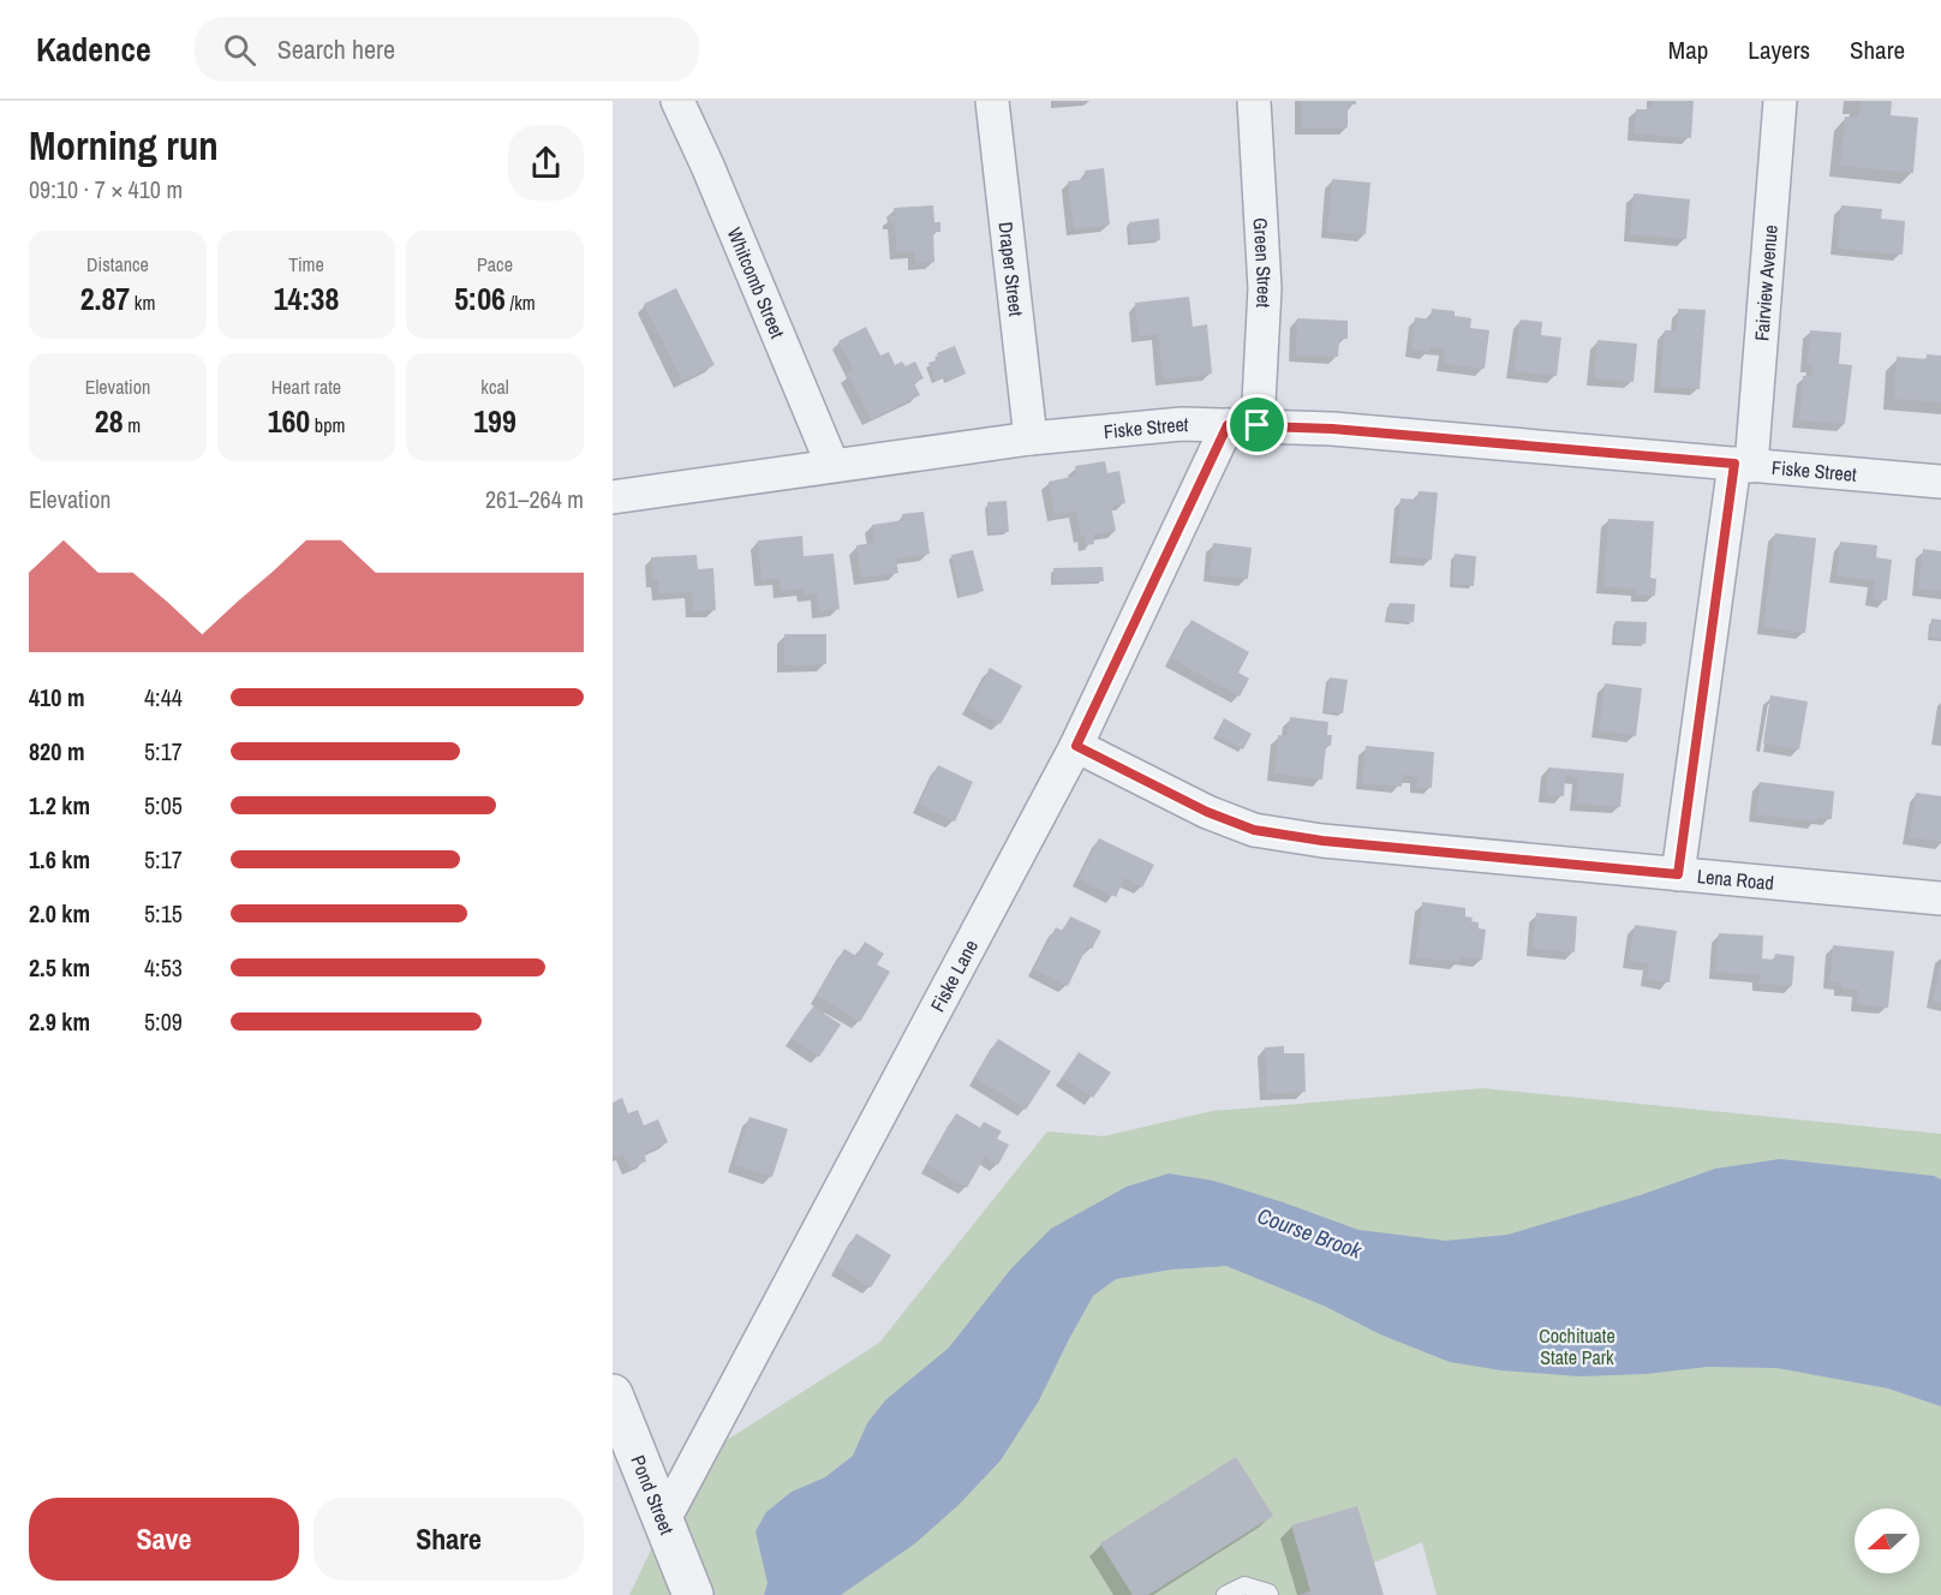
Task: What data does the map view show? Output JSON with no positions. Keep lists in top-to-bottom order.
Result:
{
  "streets": {
    "street": [
      "Green Street",
      "Draper Street",
      "Whitcomb Street",
      "Fairview Avenue",
      "Fiske Street",
      "Lena Road",
      "Fiske Lane",
      "Pond Street"
    ]
  },
  "crossings": [
    ["Green Street", "Fiske Street"],
    ["Green Street", "Fiske Lane"],
    ["Draper Street", "Fiske Street"],
    ["Whitcomb Street", "Fiske Street"],
    ["Fairview Avenue", "Fiske Street"],
    ["Fairview Avenue", "Lena Road"],
    ["Fiske Street", "Fiske Lane"],
    ["Lena Road", "Fiske Lane"],
    ["Fiske Lane", "Pond Street"]
  ],
  "water": ["Course Brook"],
  "parks": ["Cochituate State Park"],
  "north": "left",
  "page": {
    "header": "Kadence",
    "search": "Search here",
    "nav": ["Map", "Layers", "Share"],
    "heading": ["Morning run", "09:10 · 7 × 410 m"],
    "stats": [
      ["Distance", "2.87 km"],
      ["Time", "14:38"],
      ["Pace", "5:06 /km"],
      ["Elevation", "28 m"],
      ["Heart rate", "160 bpm"],
      ["kcal", "199"]
    ],
    "chart": ["Elevation", "261–264 m"],
    "list": [
      {
        "name": "410 m",
        "note": "4:44"
      },
      {
        "name": "820 m",
        "note": "5:17"
      },
      {
        "name": "1.2 km",
        "note": "5:05"
      },
      {
        "name": "1.6 km",
        "note": "5:17"
      },
      {
        "name": "2.0 km",
        "note": "5:15"
      },
      {
        "name": "2.5 km",
        "note": "4:53"
      },
      {
        "name": "2.9 km",
        "note": "5:09"
      }
    ],
    "buttons": ["Save", "Share"]
  }
}
